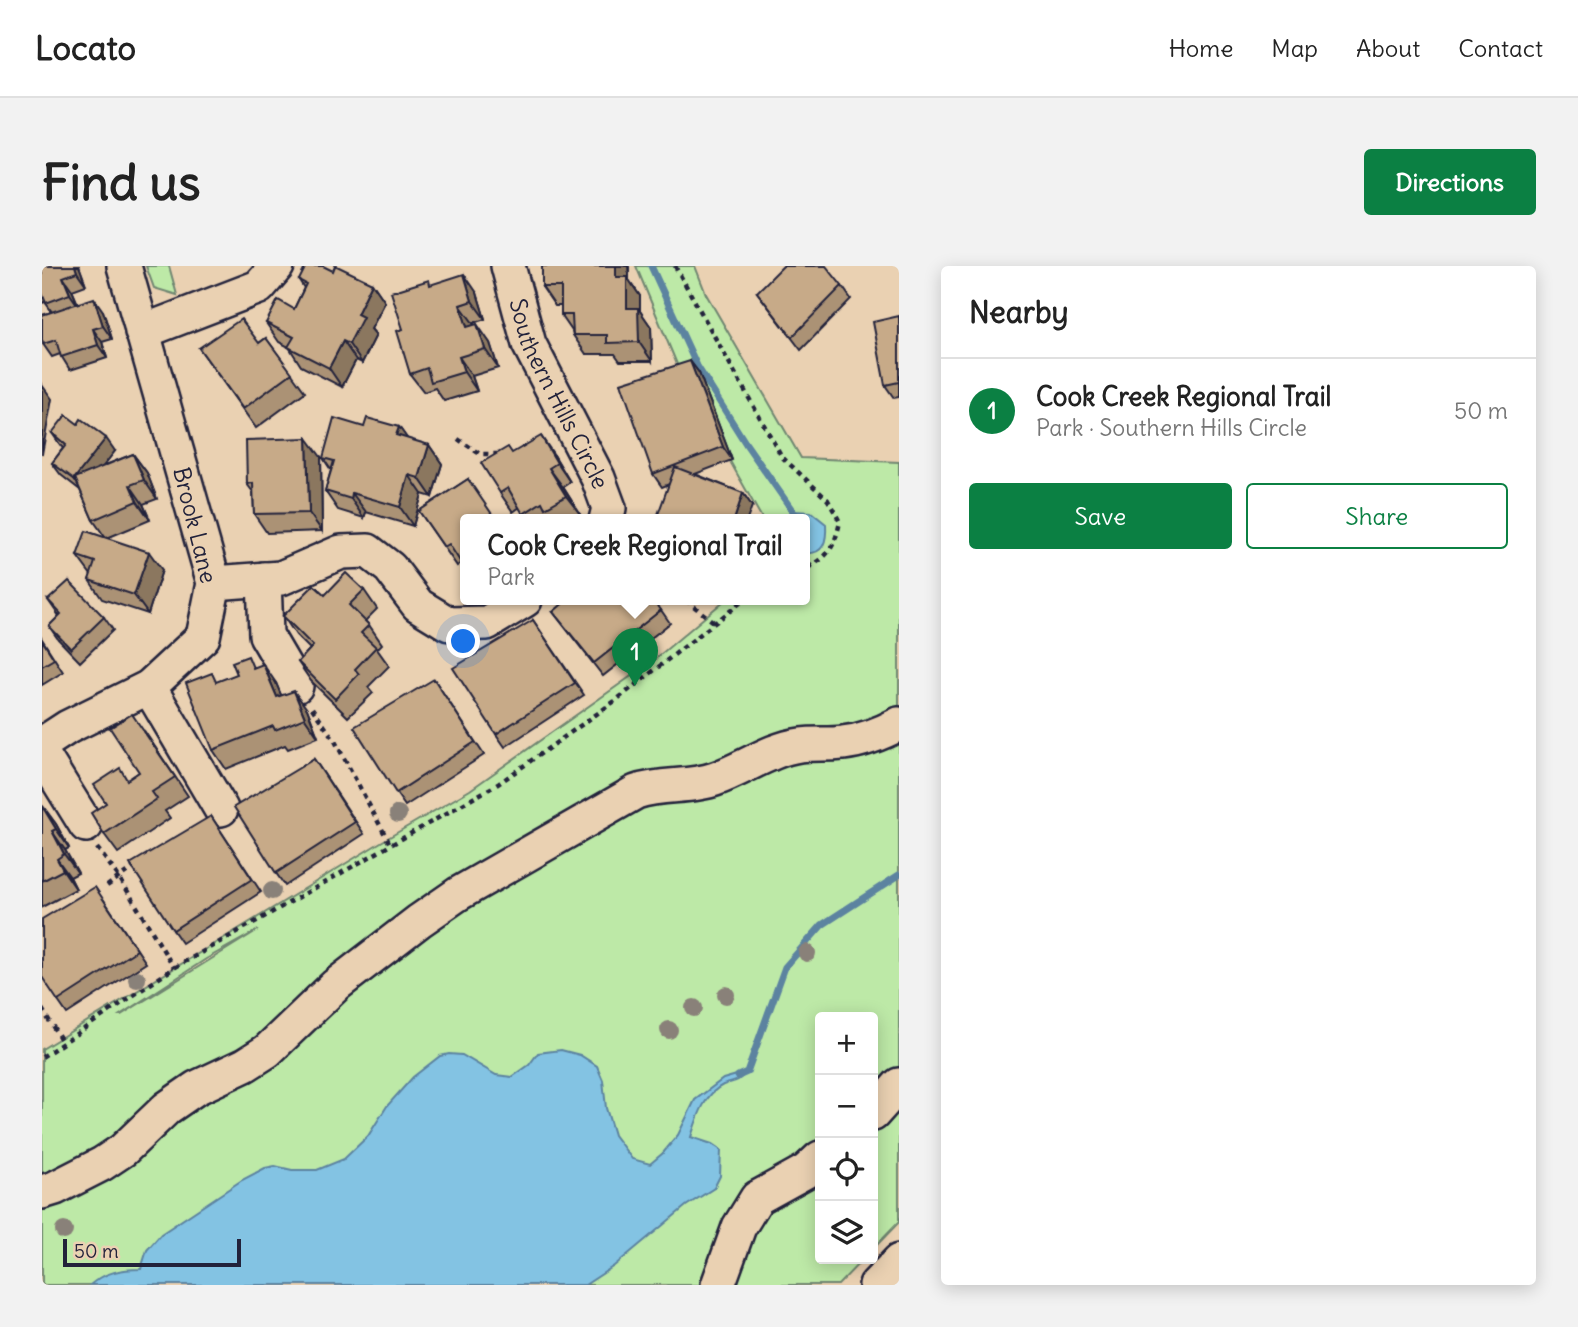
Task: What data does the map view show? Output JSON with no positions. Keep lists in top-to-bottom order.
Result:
{
  "streets": {
    "street": ["Southern Hills Circle", "Brook Lane"]
  },
  "scale_bar": "50 m",
  "page": {
    "header": "Locato",
    "nav": [
      "Home",
      "Map",
      "About",
      "Contact"
    ],
    "buttons": [
      "Directions",
      ["Save", "Share"]
    ],
    "title": "Find us",
    "heading": "Nearby",
    "list": [
      {
        "mark": "1",
        "name": "Cook Creek Regional Trail",
        "note": "Park · Southern Hills Circle",
        "value": "50 m"
      }
    ],
    "popup": ["Cook Creek Regional Trail", "Park"],
    "pins": "1",
    "map_buttons": ["+", "−"],
    "scale": "50 m"
  }
}
